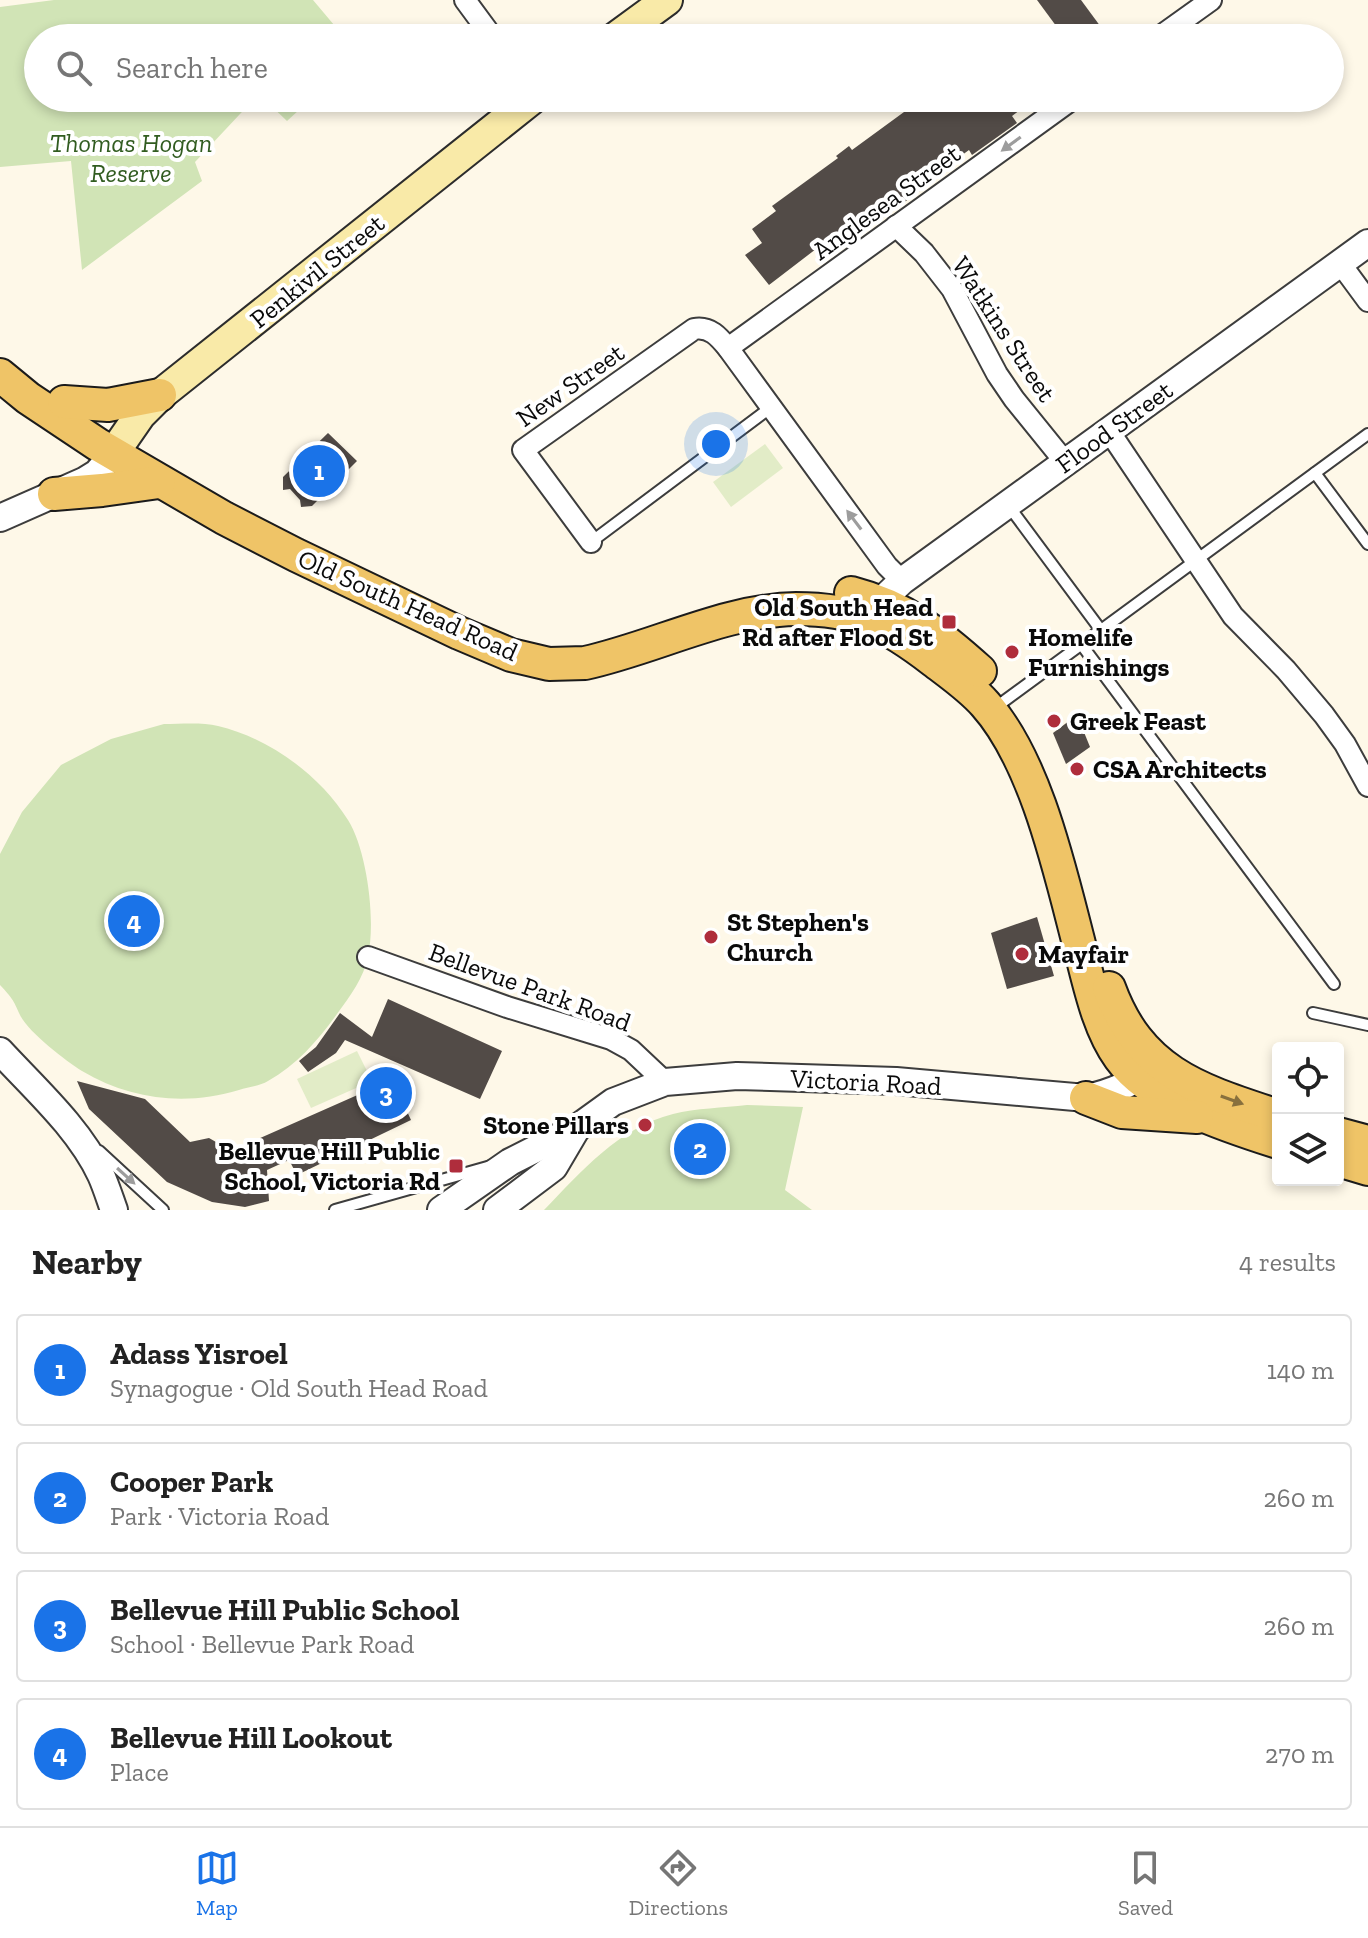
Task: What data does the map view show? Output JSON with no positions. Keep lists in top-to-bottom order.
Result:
{
  "streets": {
    "main road": ["Penkivil Street", "Old South Head Road"],
    "street": [
      "Anglesea Street",
      "Watkins Street",
      "New Street",
      "Flood Street",
      "Bellevue Park Road",
      "Victoria Road"
    ]
  },
  "crossings": [
    ["Anglesea Street", "Watkins Street"],
    ["Anglesea Street", "New Street"],
    ["Penkivil Street", "Old South Head Road"],
    ["Watkins Street", "Flood Street"],
    ["Flood Street", "Old South Head Road"],
    ["Old South Head Road", "Victoria Road"],
    ["Bellevue Park Road", "Victoria Road"]
  ],
  "one_way": ["Anglesea Street"],
  "parks": ["Thomas Hogan Reserve"],
  "places": {
    "transit": ["Old South Head Rd after Flood St", "Bellevue Hill Public School, Victoria Rd"],
    "other": [
      "Homelife Furnishings",
      "Greek Feast",
      "CSA Architects",
      "St Stephen's Church",
      "Mayfair",
      "Stone Pillars"
    ]
  },
  "page": {
    "search": "Search here",
    "pins": [
      "1",
      "4",
      "3",
      "2"
    ],
    "heading": ["Nearby", "4 results"],
    "list": [
      {
        "mark": "1",
        "name": "Adass Yisroel",
        "note": "Synagogue · Old South Head Road",
        "value": "140 m"
      },
      {
        "mark": "2",
        "name": "Cooper Park",
        "note": "Park · Victoria Road",
        "value": "260 m"
      },
      {
        "mark": "3",
        "name": "Bellevue Hill Public School",
        "note": "School · Bellevue Park Road",
        "value": "260 m"
      },
      {
        "mark": "4",
        "name": "Bellevue Hill Lookout",
        "note": "Place",
        "value": "270 m"
      }
    ],
    "nav": ["Map", "Directions", "Saved"]
  }
}
